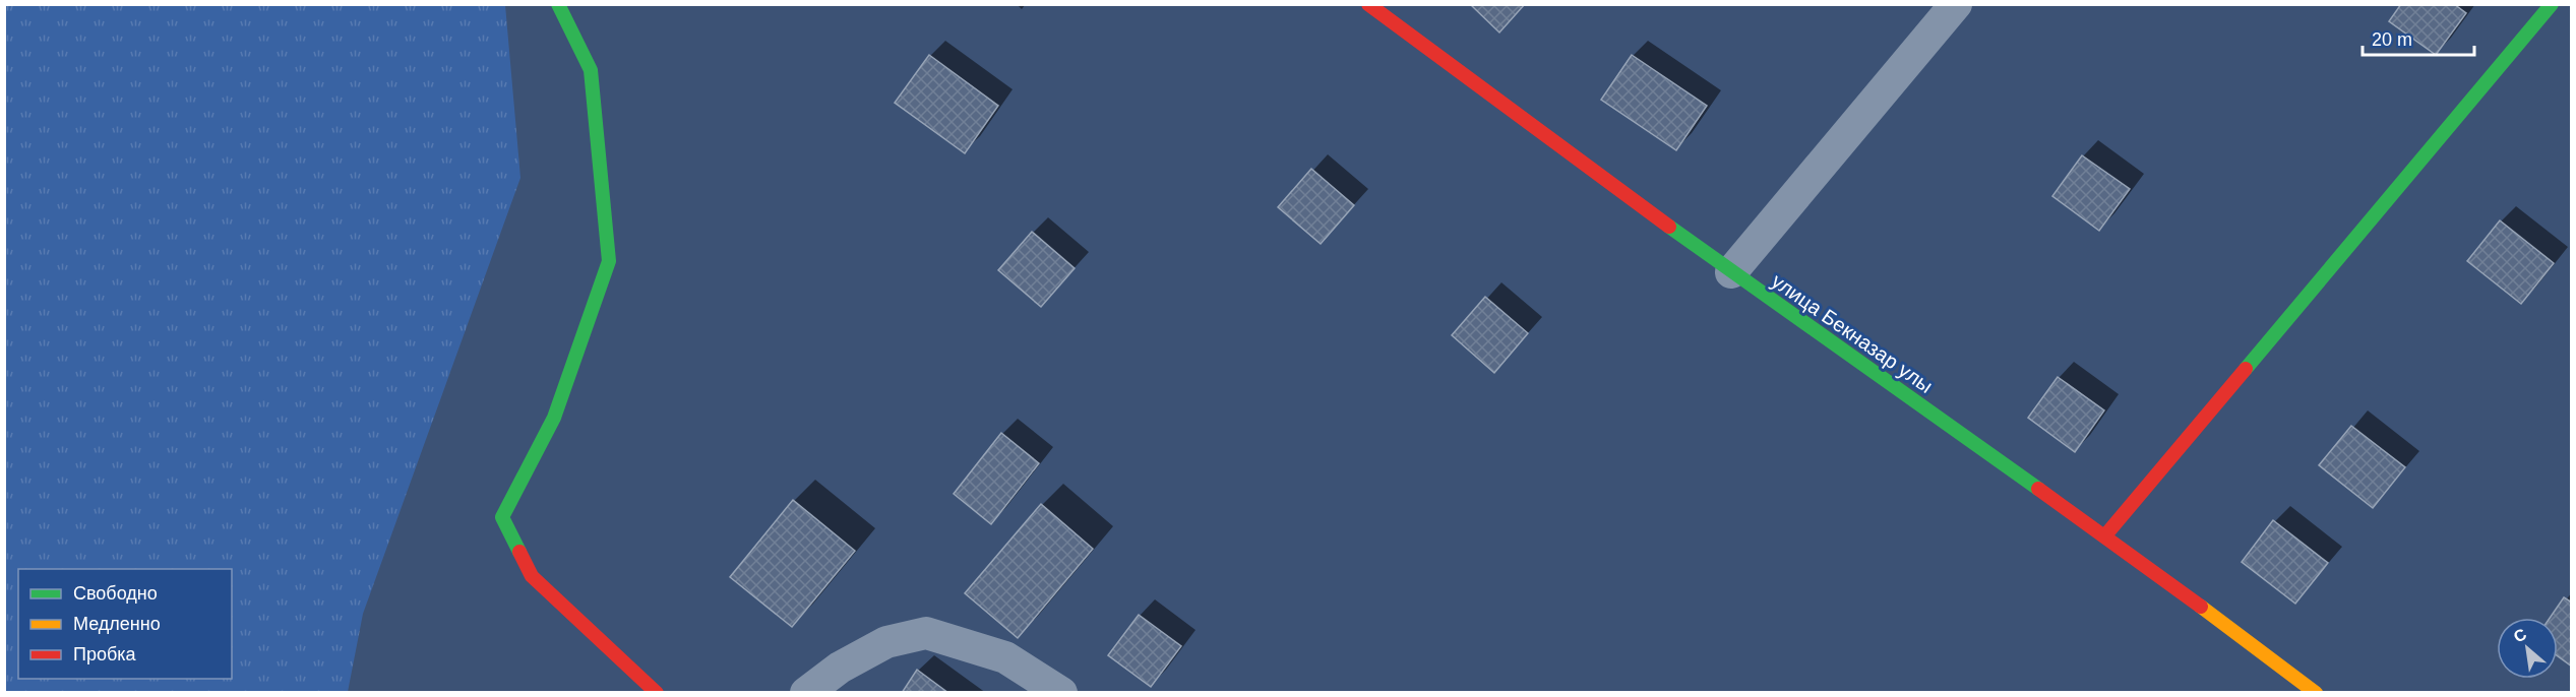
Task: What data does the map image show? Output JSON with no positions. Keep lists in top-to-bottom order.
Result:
{
  "streets": {
    "street": ["улица Бекназар улы"]
  },
  "legend": ["Свободно", "Медленно", "Пробка"],
  "scale_bar": "20 m",
  "north": "top left"
}
